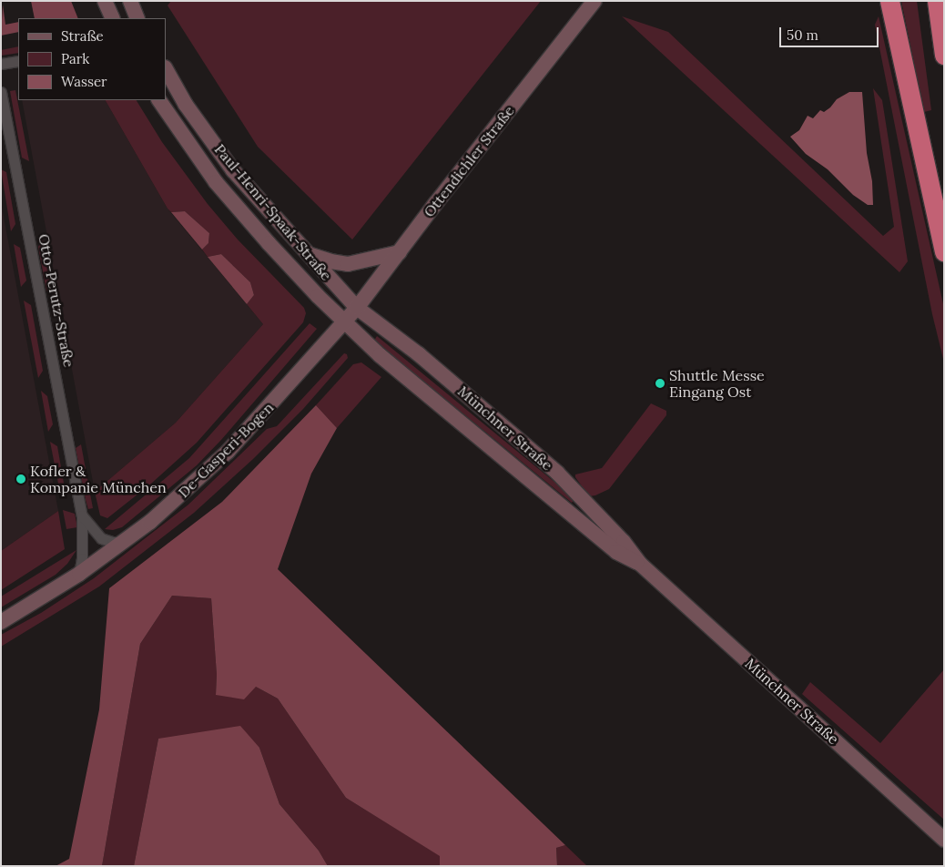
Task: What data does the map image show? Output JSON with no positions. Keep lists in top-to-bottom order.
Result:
{
  "streets": {
    "main road": [
      "Ottendichler Straße",
      "Paul-Henri-Spaak-Straße",
      "Münchner Straße",
      "De-Gasperi-Bogen"
    ],
    "street": ["Otto-Perutz-Straße"]
  },
  "crossings": [
    ["Ottendichler Straße", "Paul-Henri-Spaak-Straße"],
    ["Ottendichler Straße", "Münchner Straße"],
    ["Ottendichler Straße", "De-Gasperi-Bogen"],
    ["Paul-Henri-Spaak-Straße", "Münchner Straße"],
    ["Paul-Henri-Spaak-Straße", "De-Gasperi-Bogen"],
    ["Otto-Perutz-Straße", "De-Gasperi-Bogen"],
    ["Münchner Straße", "De-Gasperi-Bogen"]
  ],
  "places": ["Shuttle Messe Eingang Ost", "Kofler & Kompanie München"],
  "legend": ["Straße", "Park", "Wasser"],
  "scale_bar": "50 m"
}
